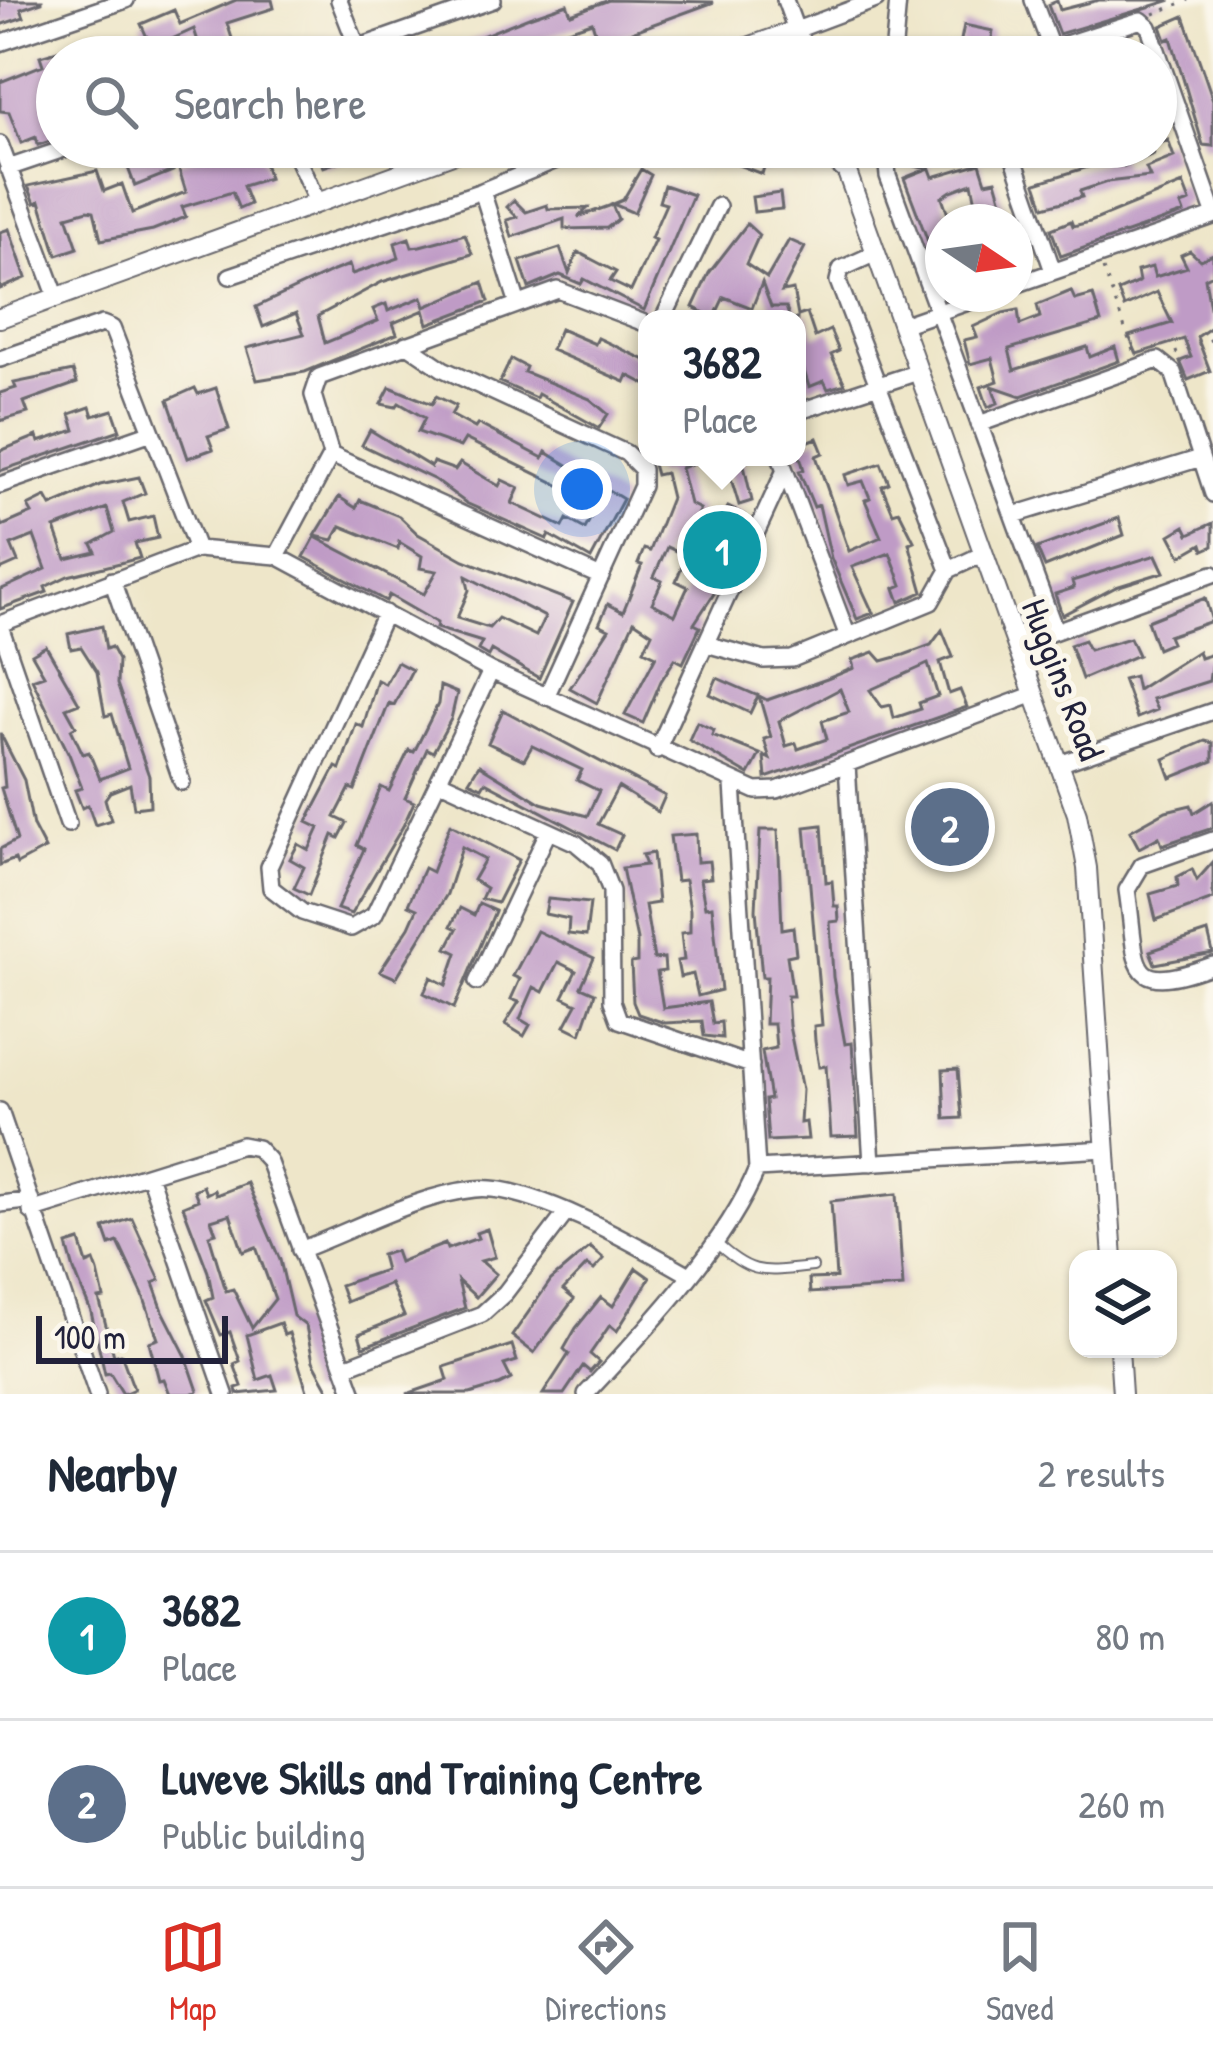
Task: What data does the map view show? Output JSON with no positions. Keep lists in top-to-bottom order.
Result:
{
  "streets": {
    "street": ["Huggins Road"]
  },
  "scale_bar": "100 m",
  "north": "right",
  "page": {
    "search": "Search here",
    "popup": ["3682", "Place"],
    "pins": ["1", "2"],
    "scale": "100 m",
    "heading": ["Nearby", "2 results"],
    "list": [
      {
        "mark": "1",
        "name": "3682",
        "note": "Place",
        "value": "80 m"
      },
      {
        "mark": "2",
        "name": "Luveve Skills and Training Centre",
        "note": "Public building",
        "value": "260 m"
      }
    ],
    "nav": ["Map", "Directions", "Saved"]
  }
}
